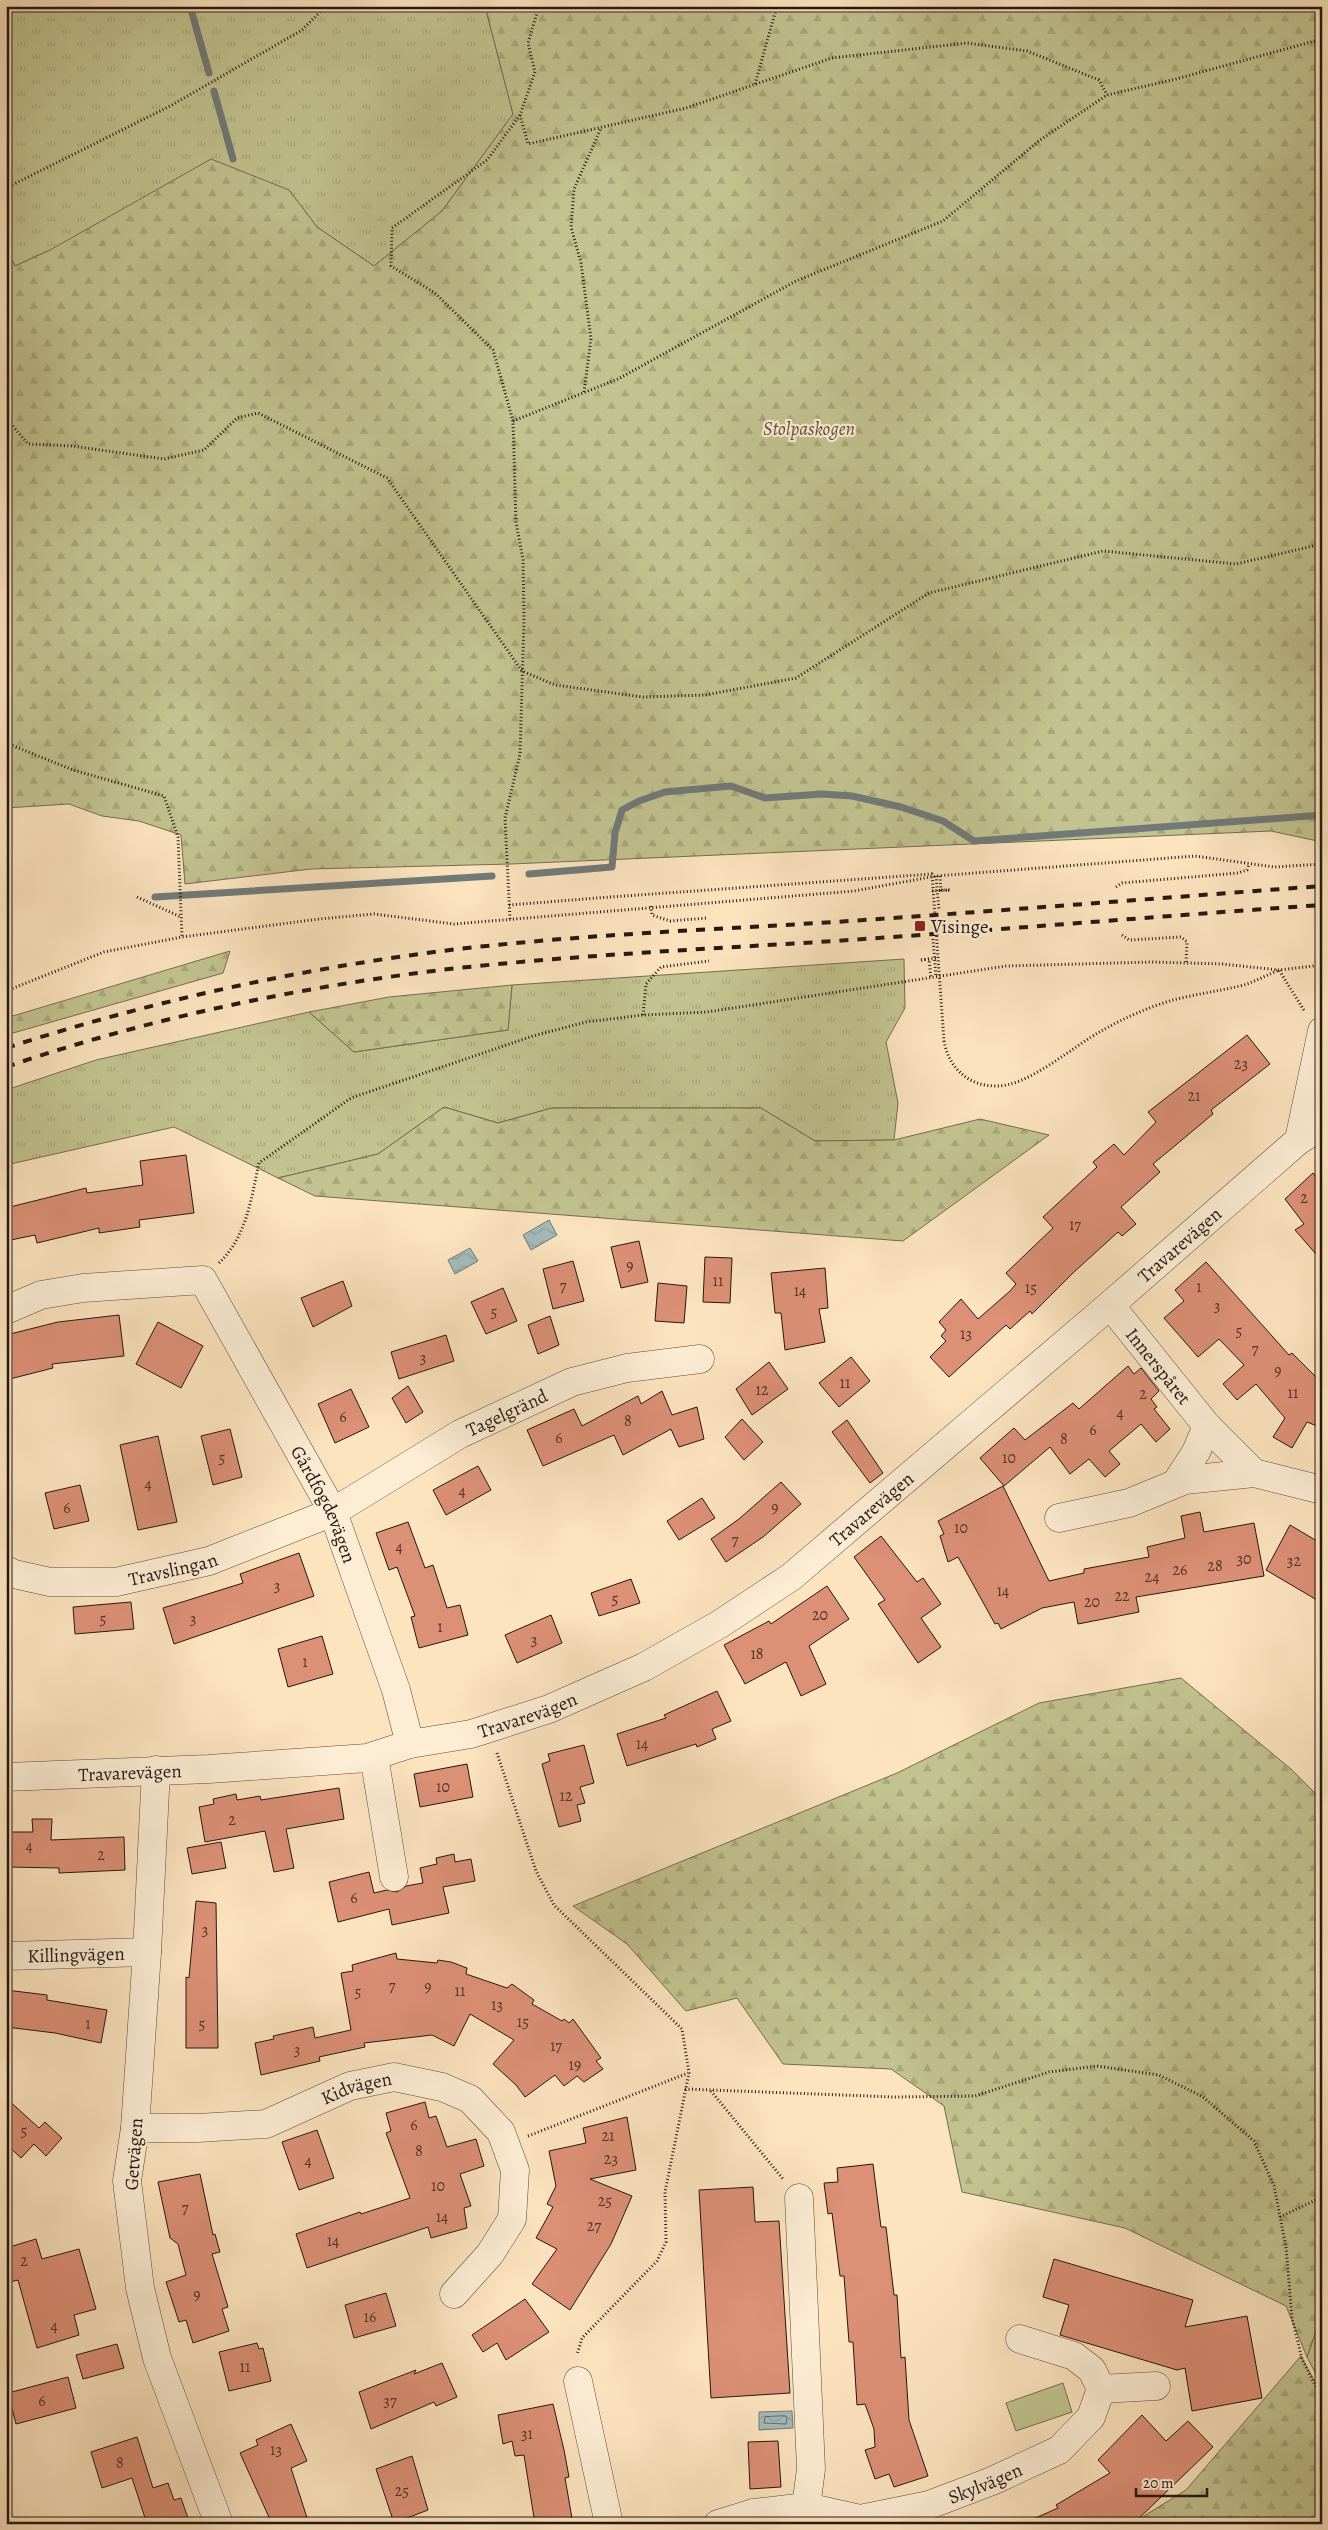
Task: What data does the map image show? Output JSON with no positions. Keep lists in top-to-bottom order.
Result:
{
  "streets": {
    "street": [
      "Travarevägen",
      "Innerspåret",
      "Tagelgränd",
      "Gårdfogdevägen",
      "Travslingan",
      "Killingvägen",
      "Kidvägen",
      "Getvägen",
      "Skylvägen"
    ]
  },
  "crossings": [
    ["Travarevägen", "Innerspåret"],
    ["Travarevägen", "Gårdfogdevägen"],
    ["Travarevägen", "Getvägen"],
    ["Tagelgränd", "Gårdfogdevägen"],
    ["Tagelgränd", "Travslingan"],
    ["Gårdfogdevägen", "Travslingan"],
    ["Killingvägen", "Getvägen"],
    ["Kidvägen", "Getvägen"]
  ],
  "parks": ["Stolpaskogen"],
  "places": {
    "transit": ["Visinge"]
  },
  "house_numbers": [
    "23",
    "21",
    "2",
    "17",
    "9",
    "11",
    "7",
    "1",
    "15",
    "14",
    "3",
    "5",
    "5",
    "13",
    "7",
    "3",
    "9",
    "11",
    "12",
    "11",
    "2",
    "4",
    "6",
    "8",
    "6",
    "6",
    "8",
    "5",
    "10",
    "4",
    "4",
    "6",
    "9",
    "10",
    "7",
    "4",
    "30",
    "32",
    "28",
    "26",
    "24",
    "3",
    "14",
    "22",
    "5",
    "20",
    "20",
    "5",
    "3",
    "1",
    "3",
    "18",
    "1",
    "14",
    "10",
    "12",
    "2",
    "4",
    "2",
    "6",
    "3",
    "7",
    "9",
    "11",
    "5",
    "13",
    "15",
    "1",
    "5",
    "17",
    "3",
    "19",
    "6",
    "5",
    "21",
    "8",
    "23",
    "4",
    "10",
    "25",
    "7",
    "14",
    "27",
    "14",
    "2",
    "9",
    "16",
    "4",
    "11",
    "6",
    "37",
    "31",
    "13",
    "8",
    "25"
  ],
  "scale_bar": "20 m"
}
